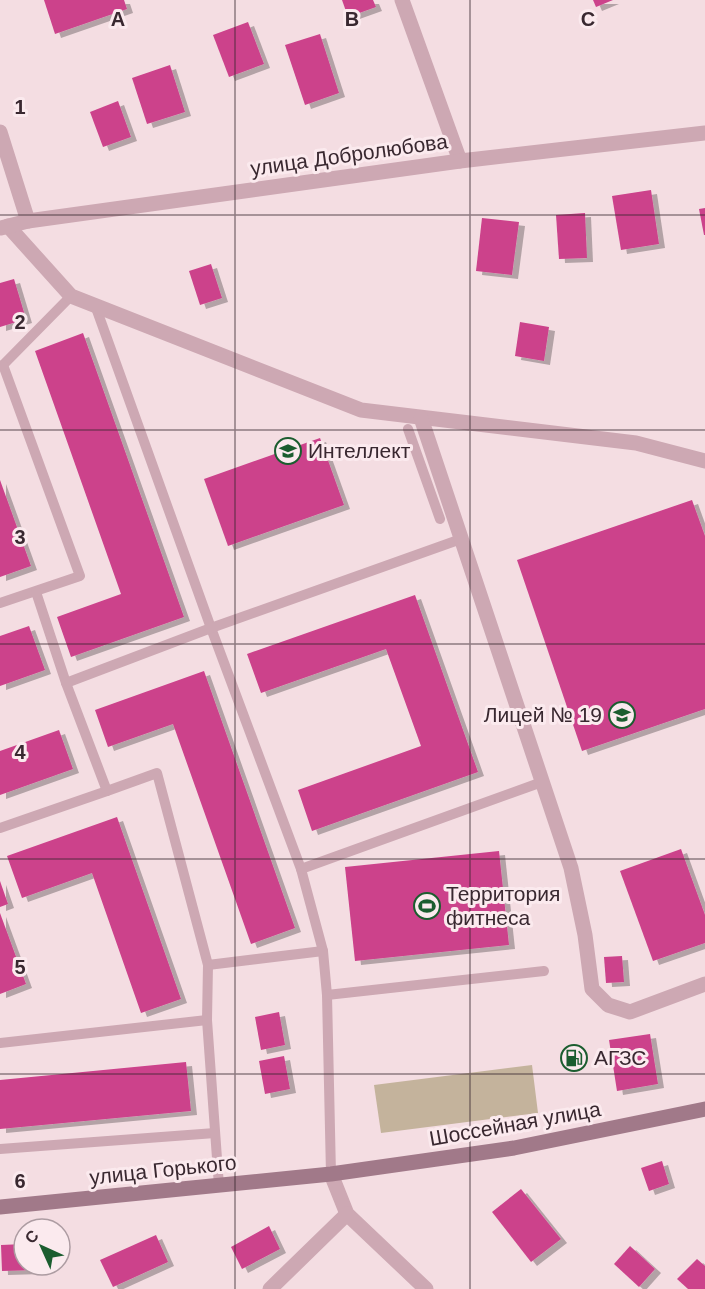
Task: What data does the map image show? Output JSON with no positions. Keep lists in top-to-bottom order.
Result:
{
  "streets": {
    "main road": ["Шоссейная улица", "улица Горького"],
    "street": ["улица Добролюбова"]
  },
  "crossings": [
    ["Шоссейная улица", "улица Горького"]
  ],
  "places": {
    "school or university": ["Интеллект", "Лицей № 19"],
    "sports": ["Территория фитнеса"],
    "fuel station": ["АГЗС"]
  },
  "north": "top left",
  "grid": {
    "columns": ["A", "B", "C"],
    "rows": [
      "1",
      "2",
      "3",
      "4",
      "5",
      "6"
    ]
  }
}
